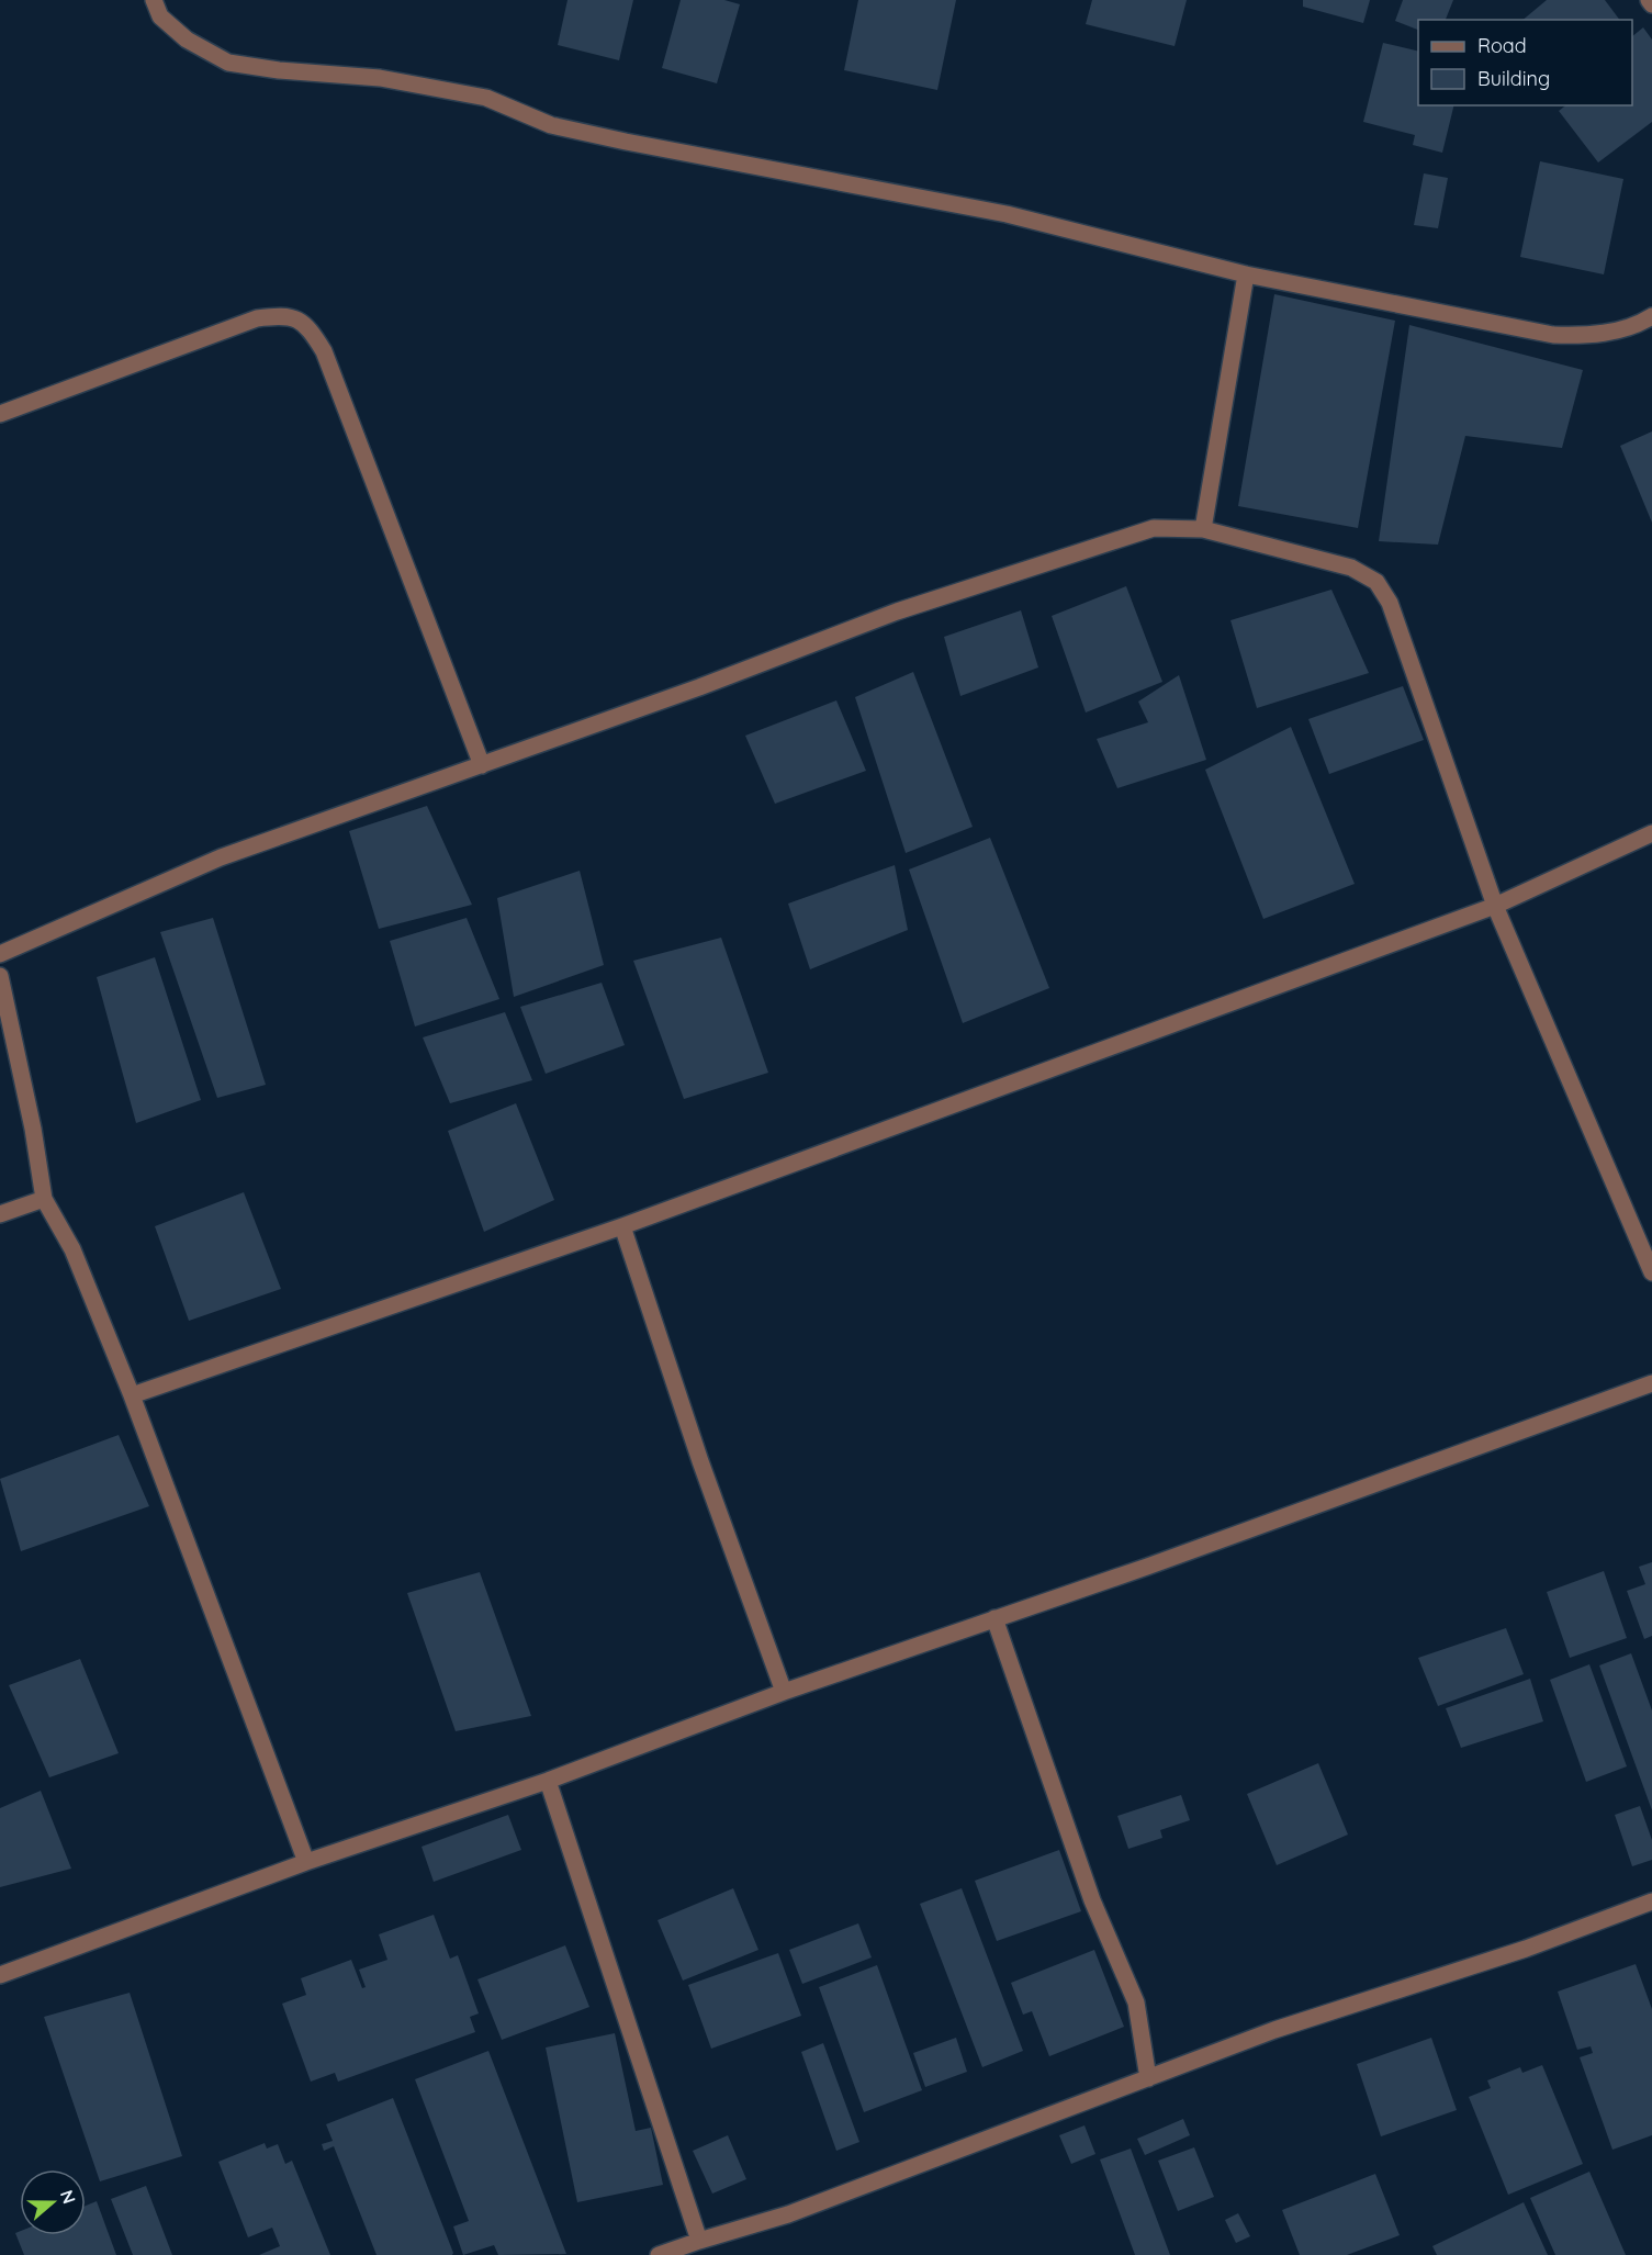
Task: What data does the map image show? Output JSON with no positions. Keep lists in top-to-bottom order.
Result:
{
  "legend": ["Road", "Building"],
  "north": "right"
}
